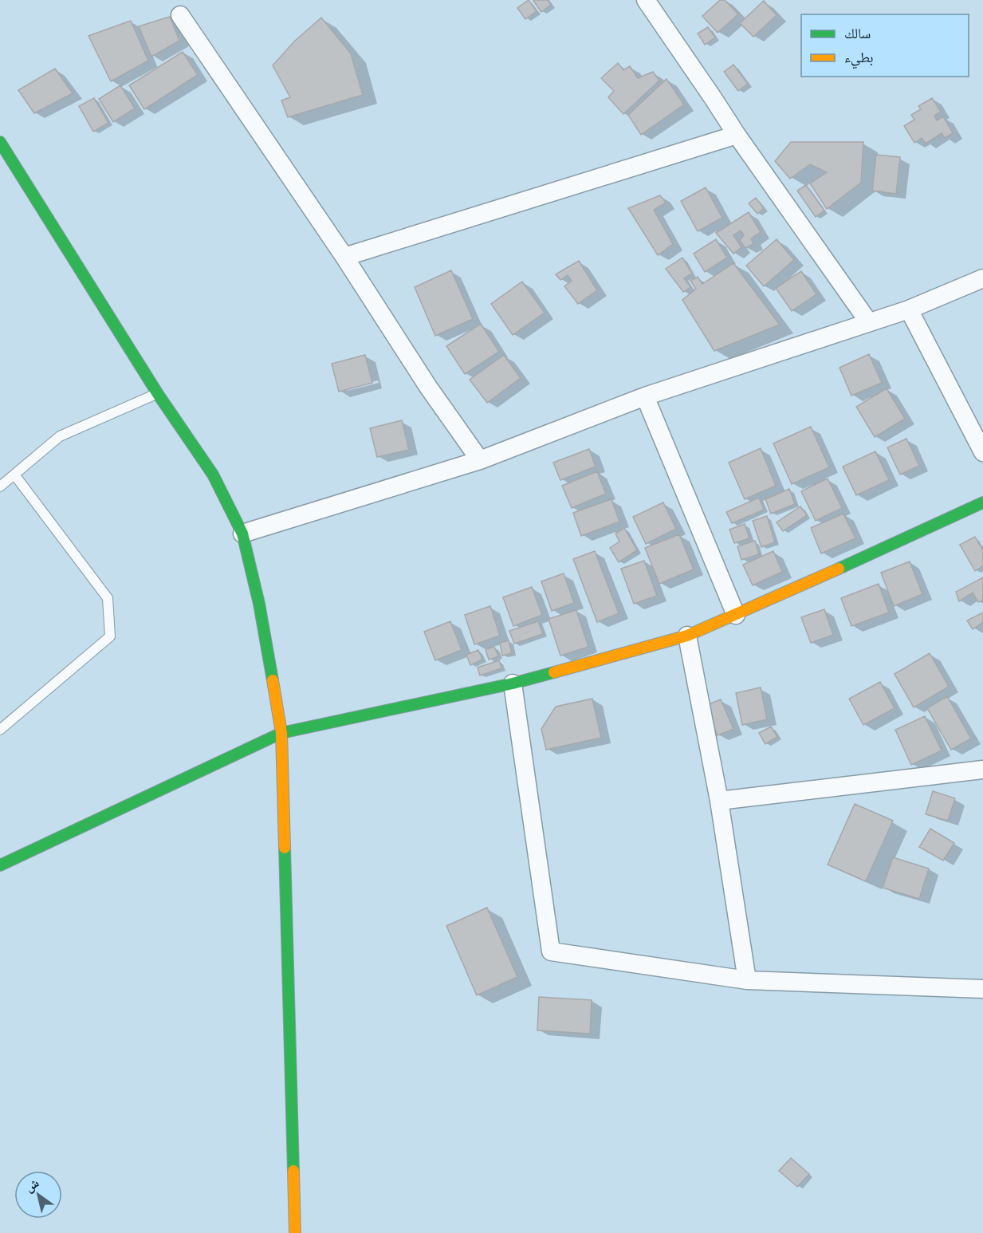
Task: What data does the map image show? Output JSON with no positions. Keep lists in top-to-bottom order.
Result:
{
  "legend": ["سالك", "بطيء"],
  "north": "top left"
}
